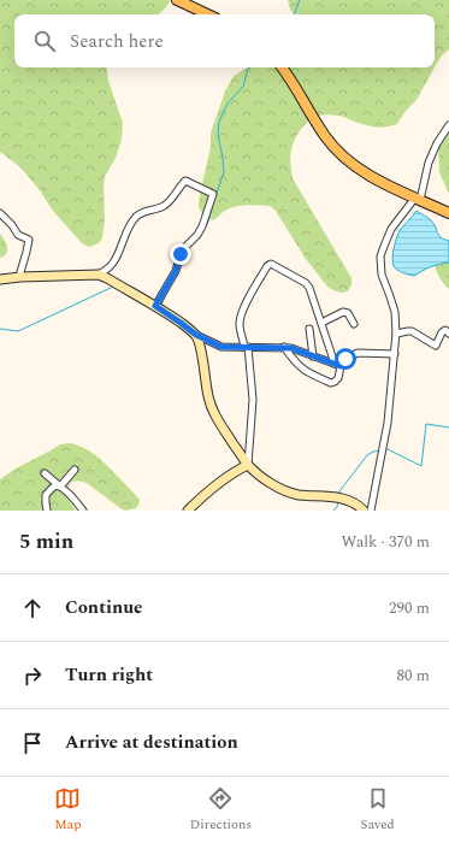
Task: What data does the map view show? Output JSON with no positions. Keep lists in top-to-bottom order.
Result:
{
  "page": {
    "search": "Search here",
    "heading": ["5 min", "Walk · 370 m"],
    "list": [
      ["Continue", "290 m"],
      ["Turn right", "80 m"],
      "Arrive at destination"
    ],
    "nav": ["Map", "Directions", "Saved"]
  }
}
